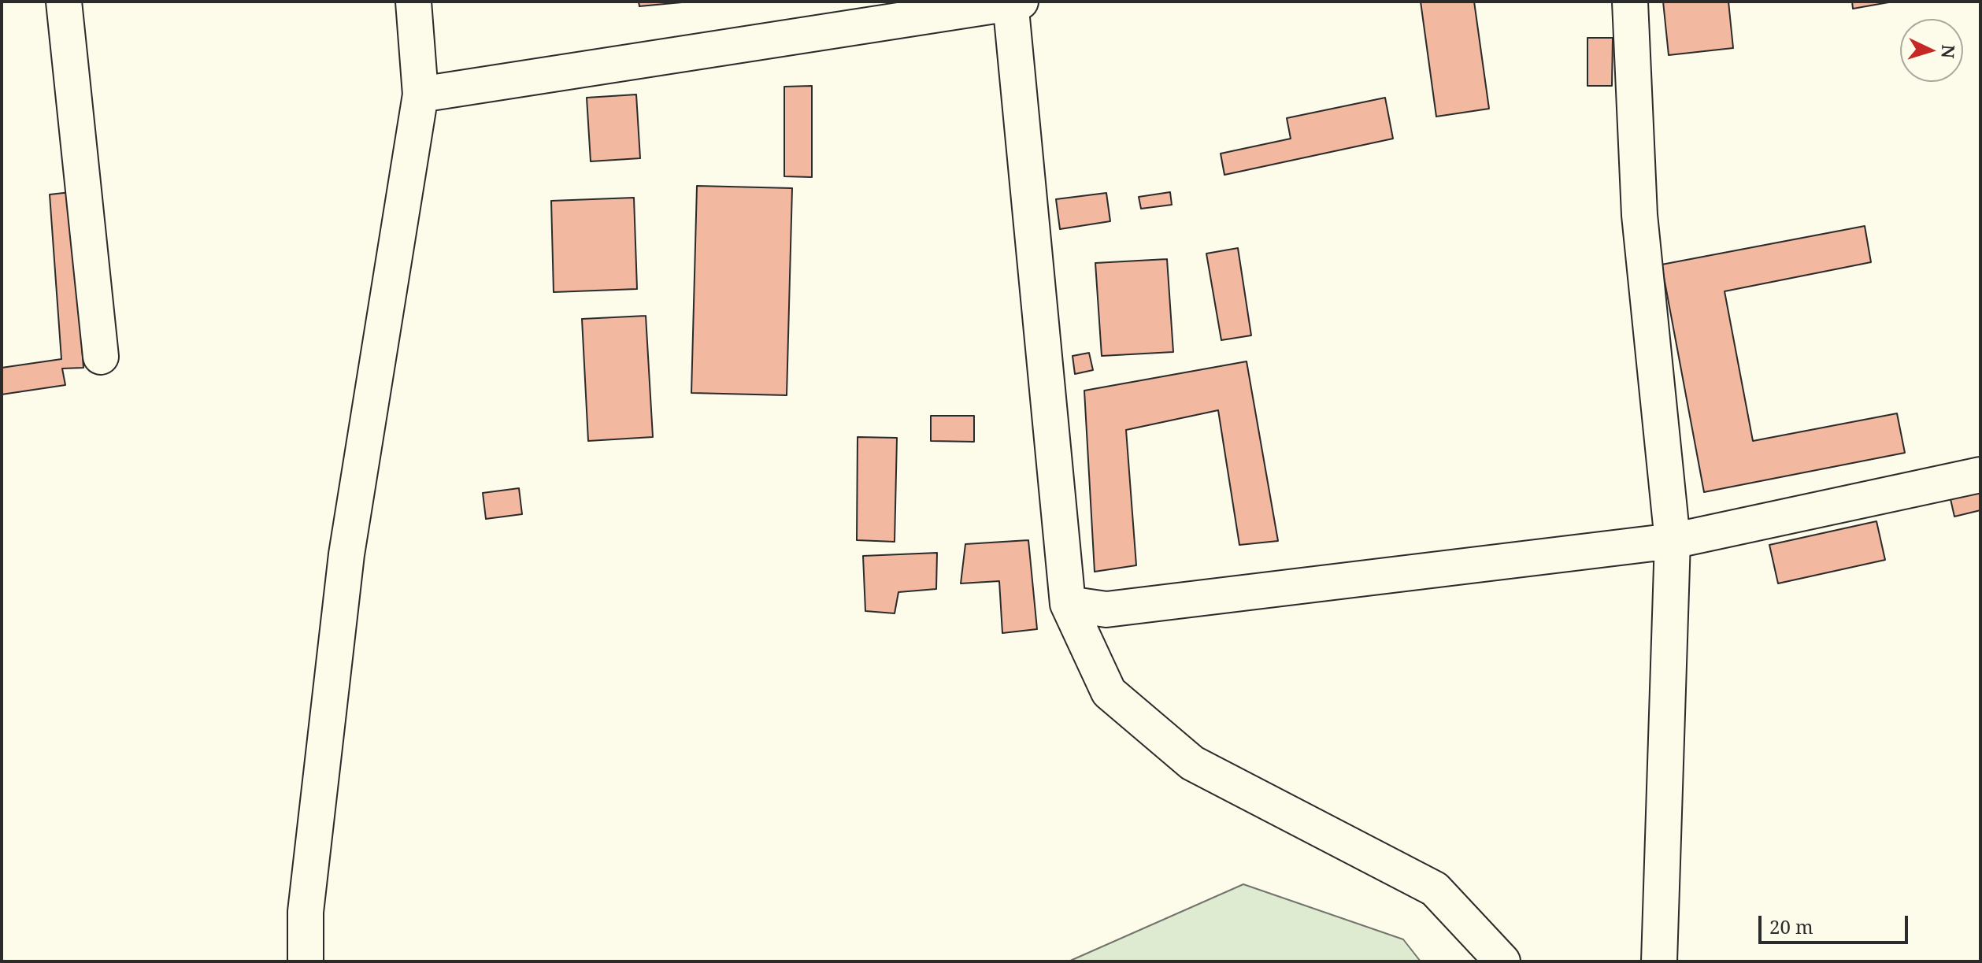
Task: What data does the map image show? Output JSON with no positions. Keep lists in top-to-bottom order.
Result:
{
  "scale_bar": "20 m",
  "north": "right"
}
